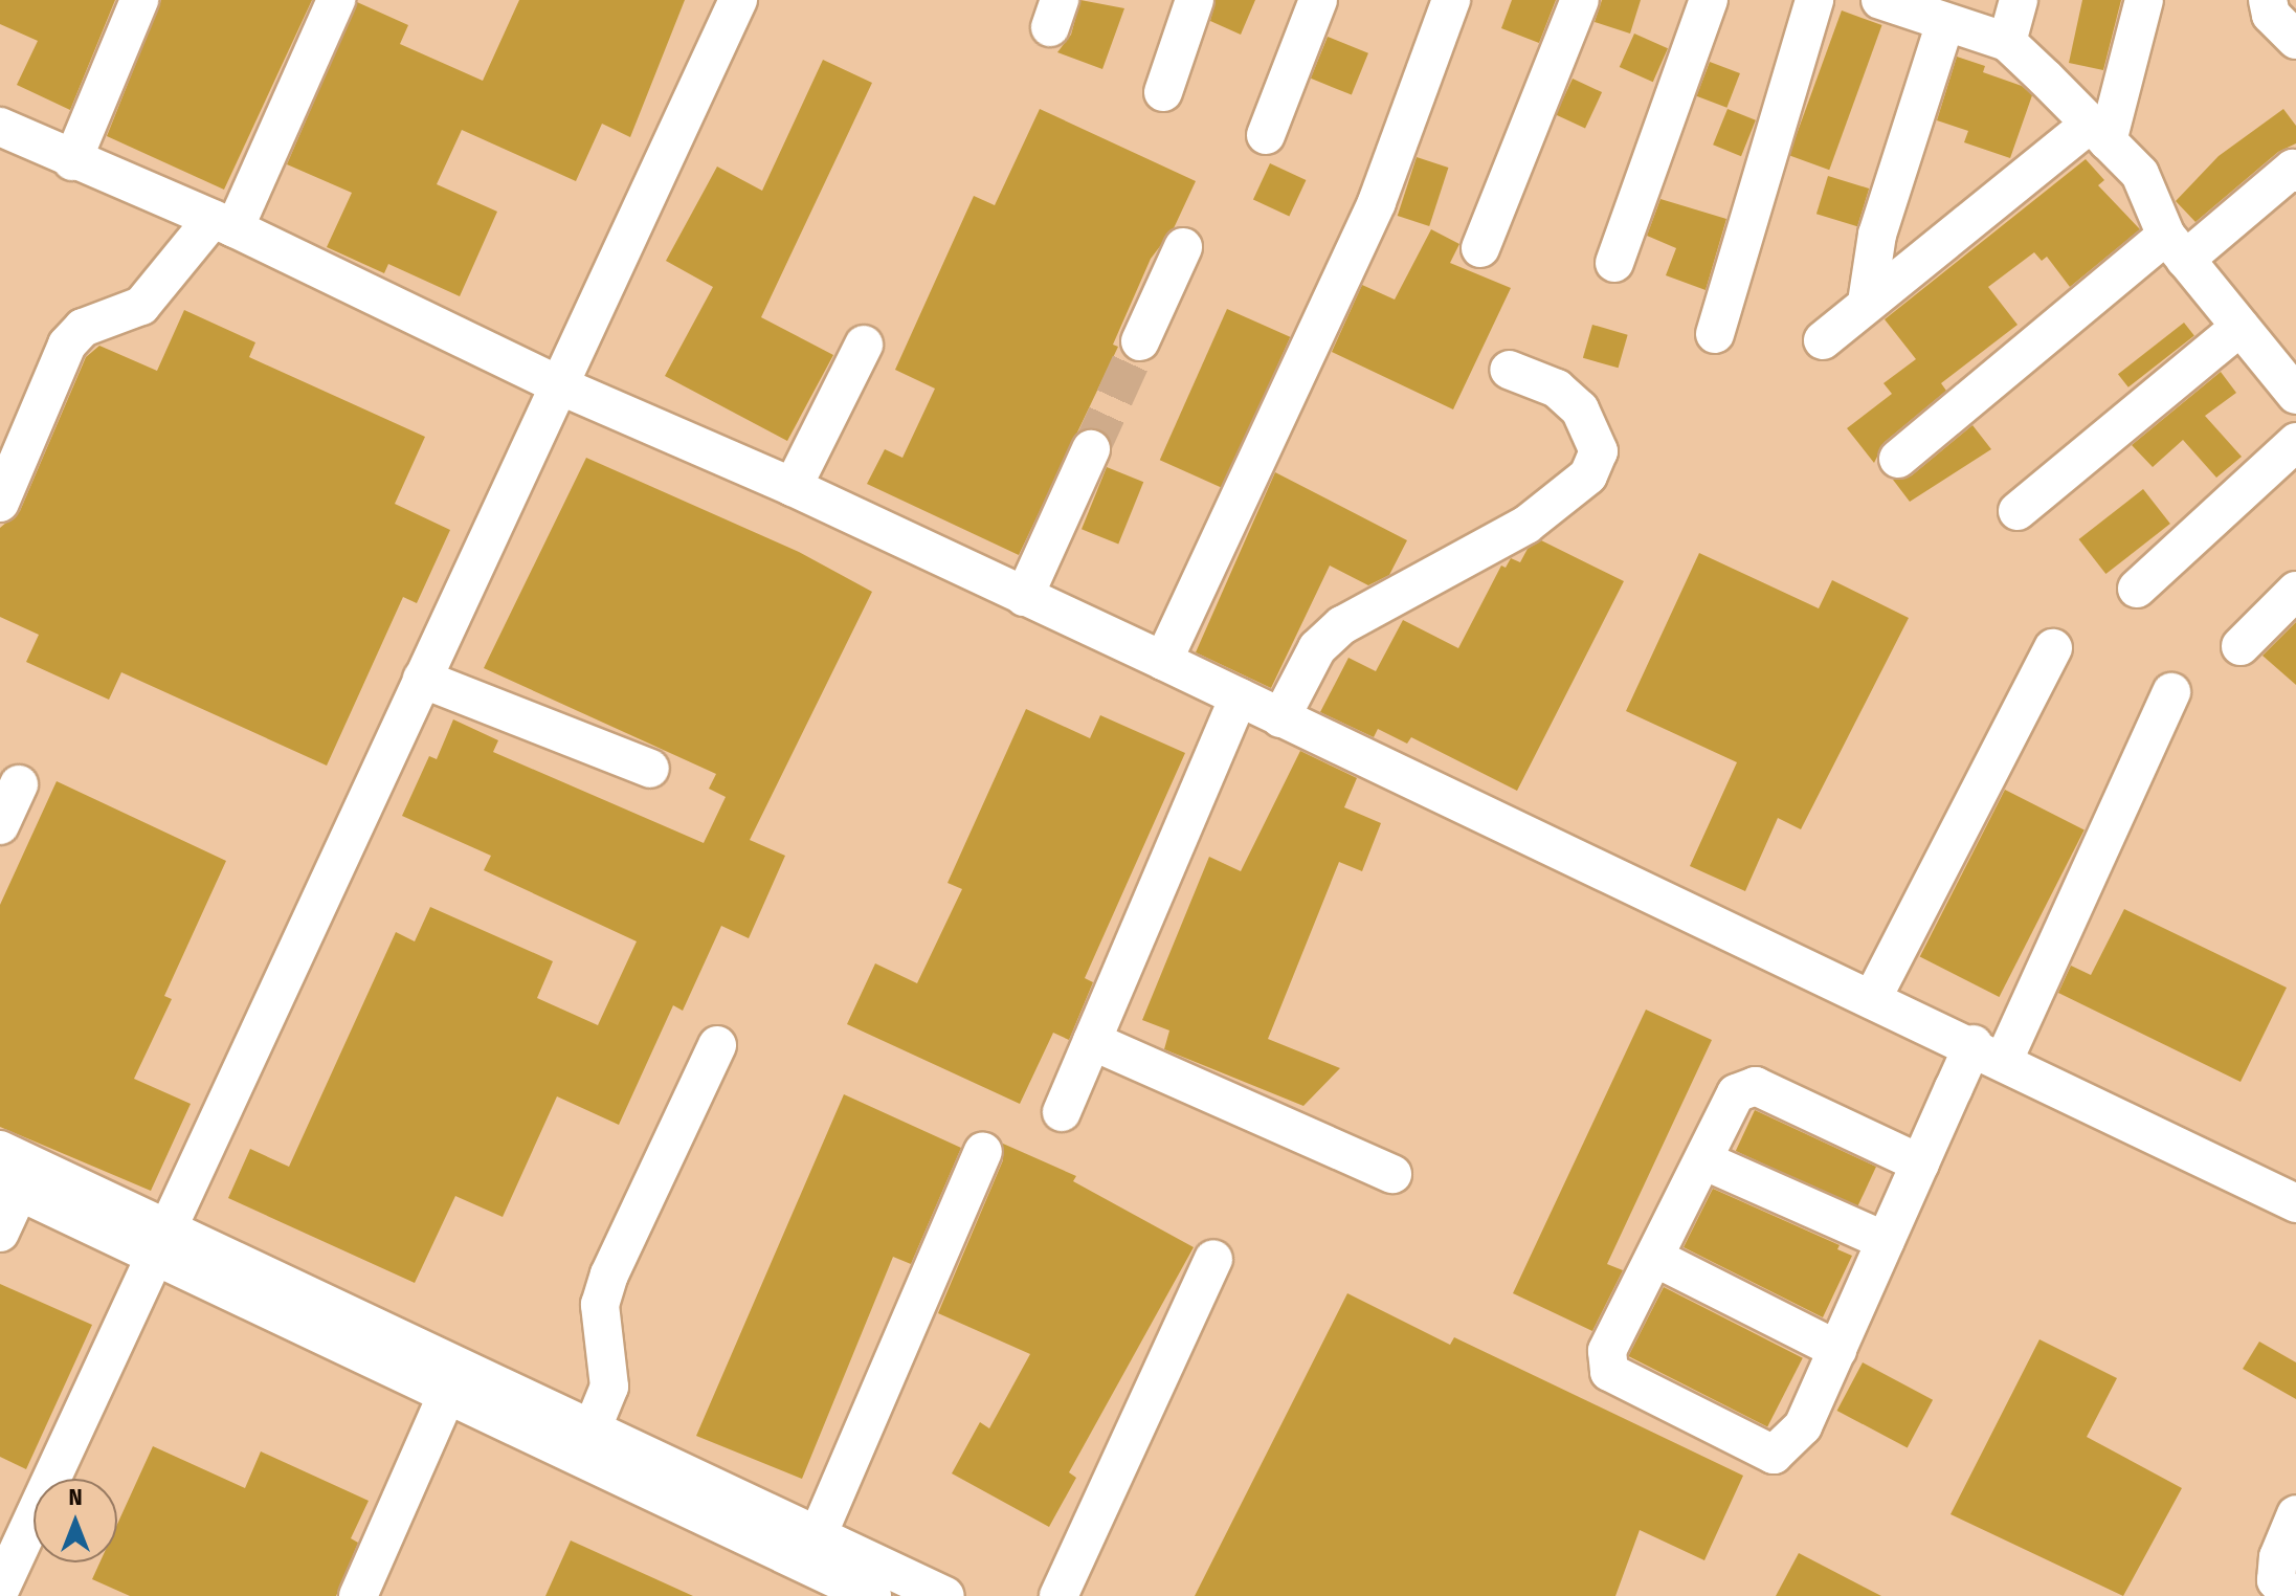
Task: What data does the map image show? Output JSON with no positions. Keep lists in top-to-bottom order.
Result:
{
  "north": "top"
}
